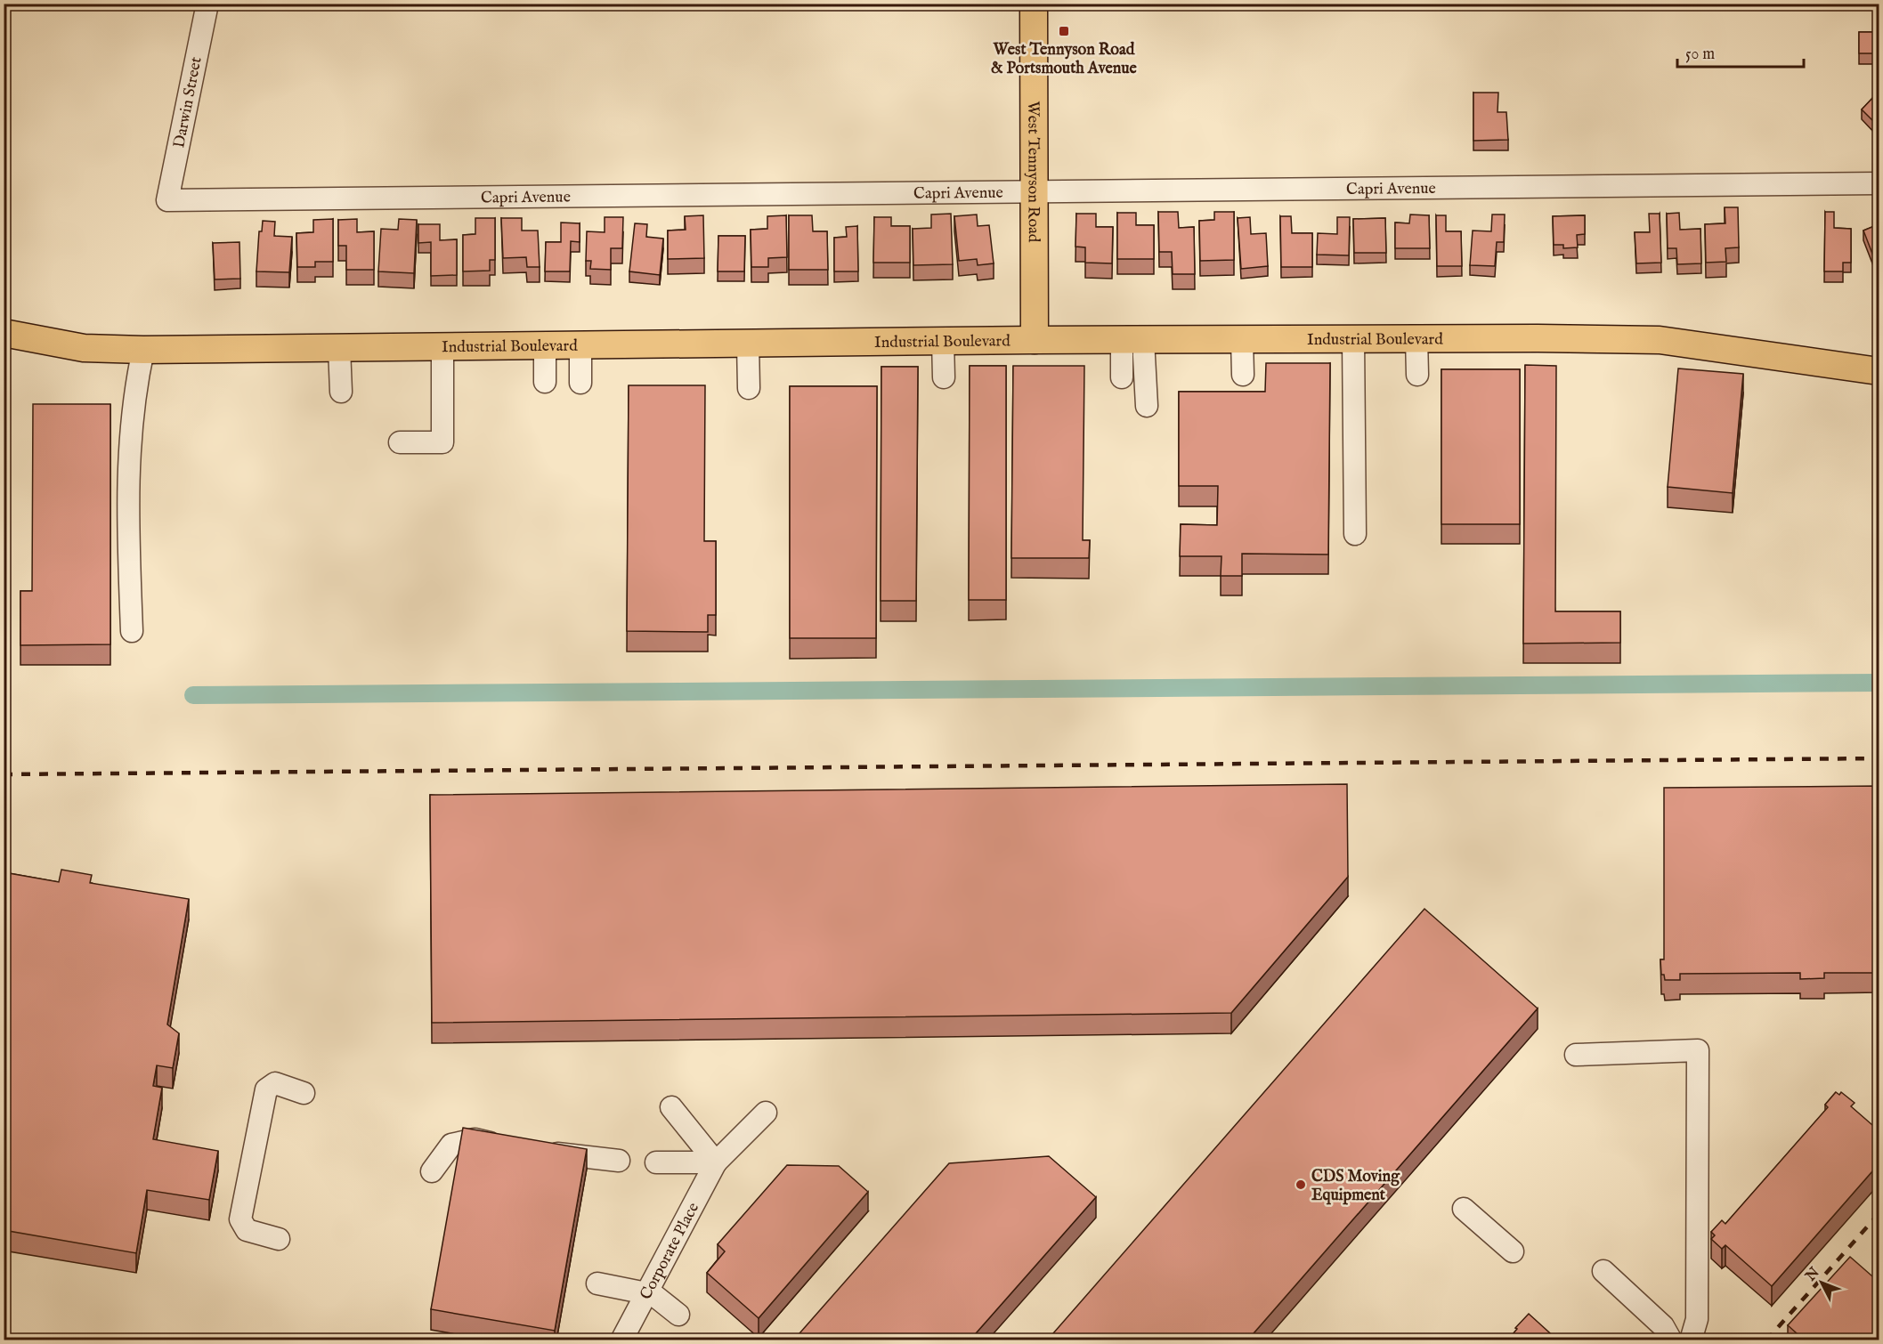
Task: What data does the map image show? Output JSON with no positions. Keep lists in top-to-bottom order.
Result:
{
  "streets": {
    "main road": ["West Tennyson Road", "Industrial Boulevard"],
    "street": ["Darwin Street", "Capri Avenue", "Corporate Place"]
  },
  "crossings": [
    ["Darwin Street", "Capri Avenue"],
    ["West Tennyson Road", "Capri Avenue"],
    ["West Tennyson Road", "Industrial Boulevard"]
  ],
  "places": {
    "transit": ["West Tennyson Road & Portsmouth Avenue"],
    "other": ["CDS Moving Equipment"]
  },
  "scale_bar": "50 m",
  "north": "top left"
}
